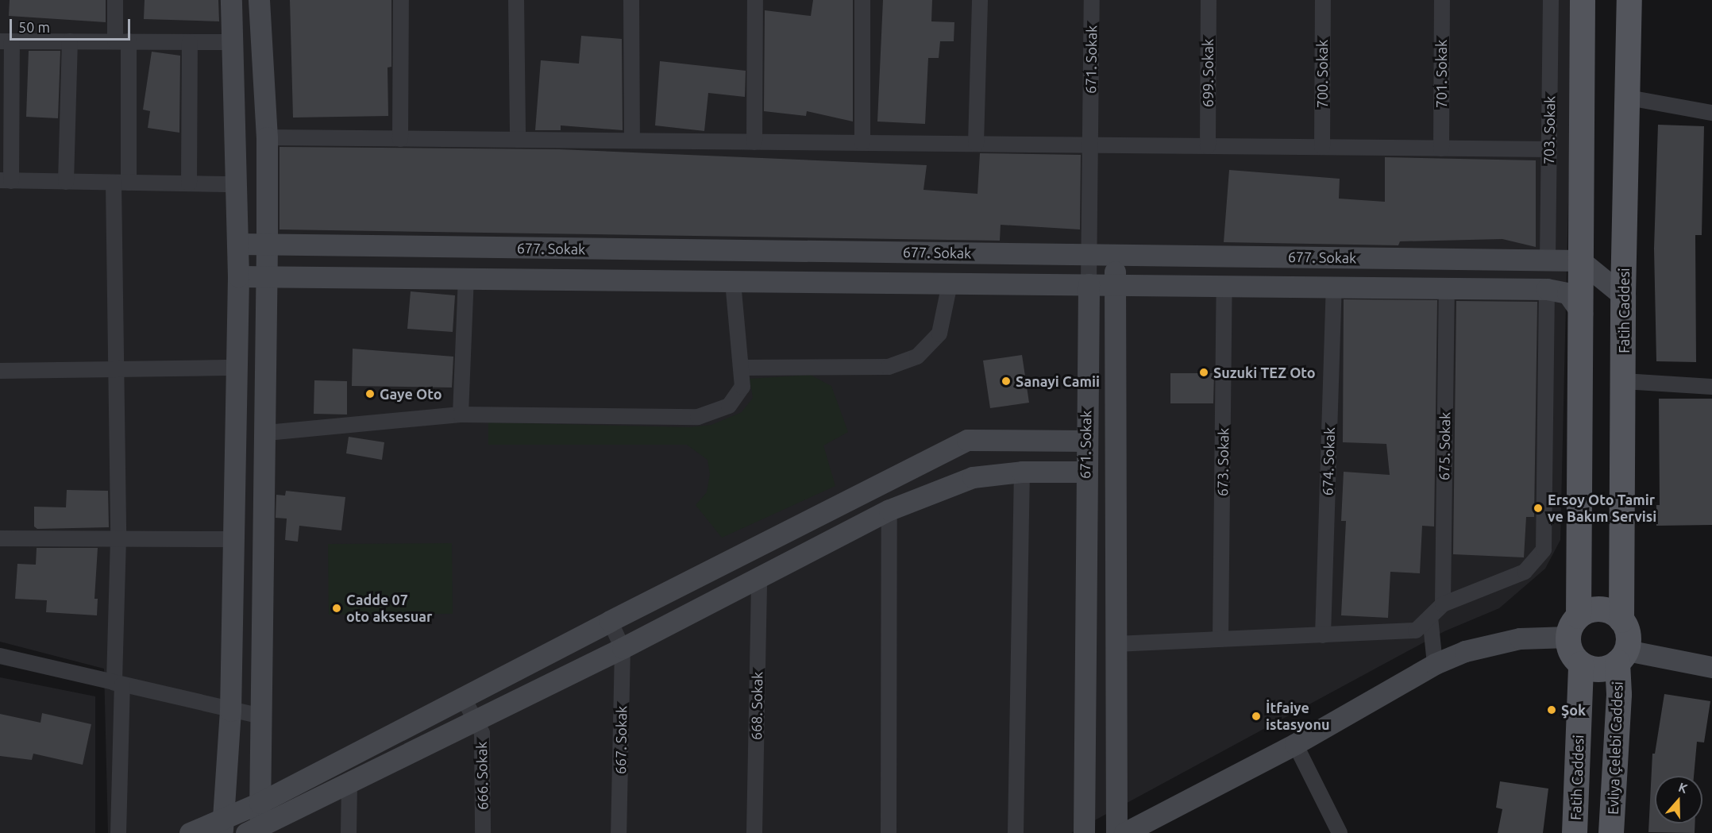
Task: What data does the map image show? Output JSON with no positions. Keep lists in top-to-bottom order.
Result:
{
  "streets": {
    "main road": ["Fatih Caddesi", "Evliya Çelebi Caddesi"],
    "street": [
      "671. Sokak",
      "699. Sokak",
      "700. Sokak",
      "701. Sokak",
      "703. Sokak",
      "677. Sokak",
      "675. Sokak",
      "674. Sokak",
      "673. Sokak",
      "668. Sokak",
      "667. Sokak",
      "666. Sokak"
    ]
  },
  "crossings": [
    ["671. Sokak", "677. Sokak"],
    ["703. Sokak", "677. Sokak"],
    ["Fatih Caddesi", "Evliya Çelebi Caddesi"]
  ],
  "places": [
    "Suzuki TEZ Oto",
    "Sanayi Camii",
    "Gaye Oto",
    "Ersoy Oto Tamir ve Bakım Servisi",
    "Cadde 07 oto aksesuar",
    "Şok",
    "İtfaiye istasyonu"
  ],
  "scale_bar": "50 m",
  "north": "top"
}
